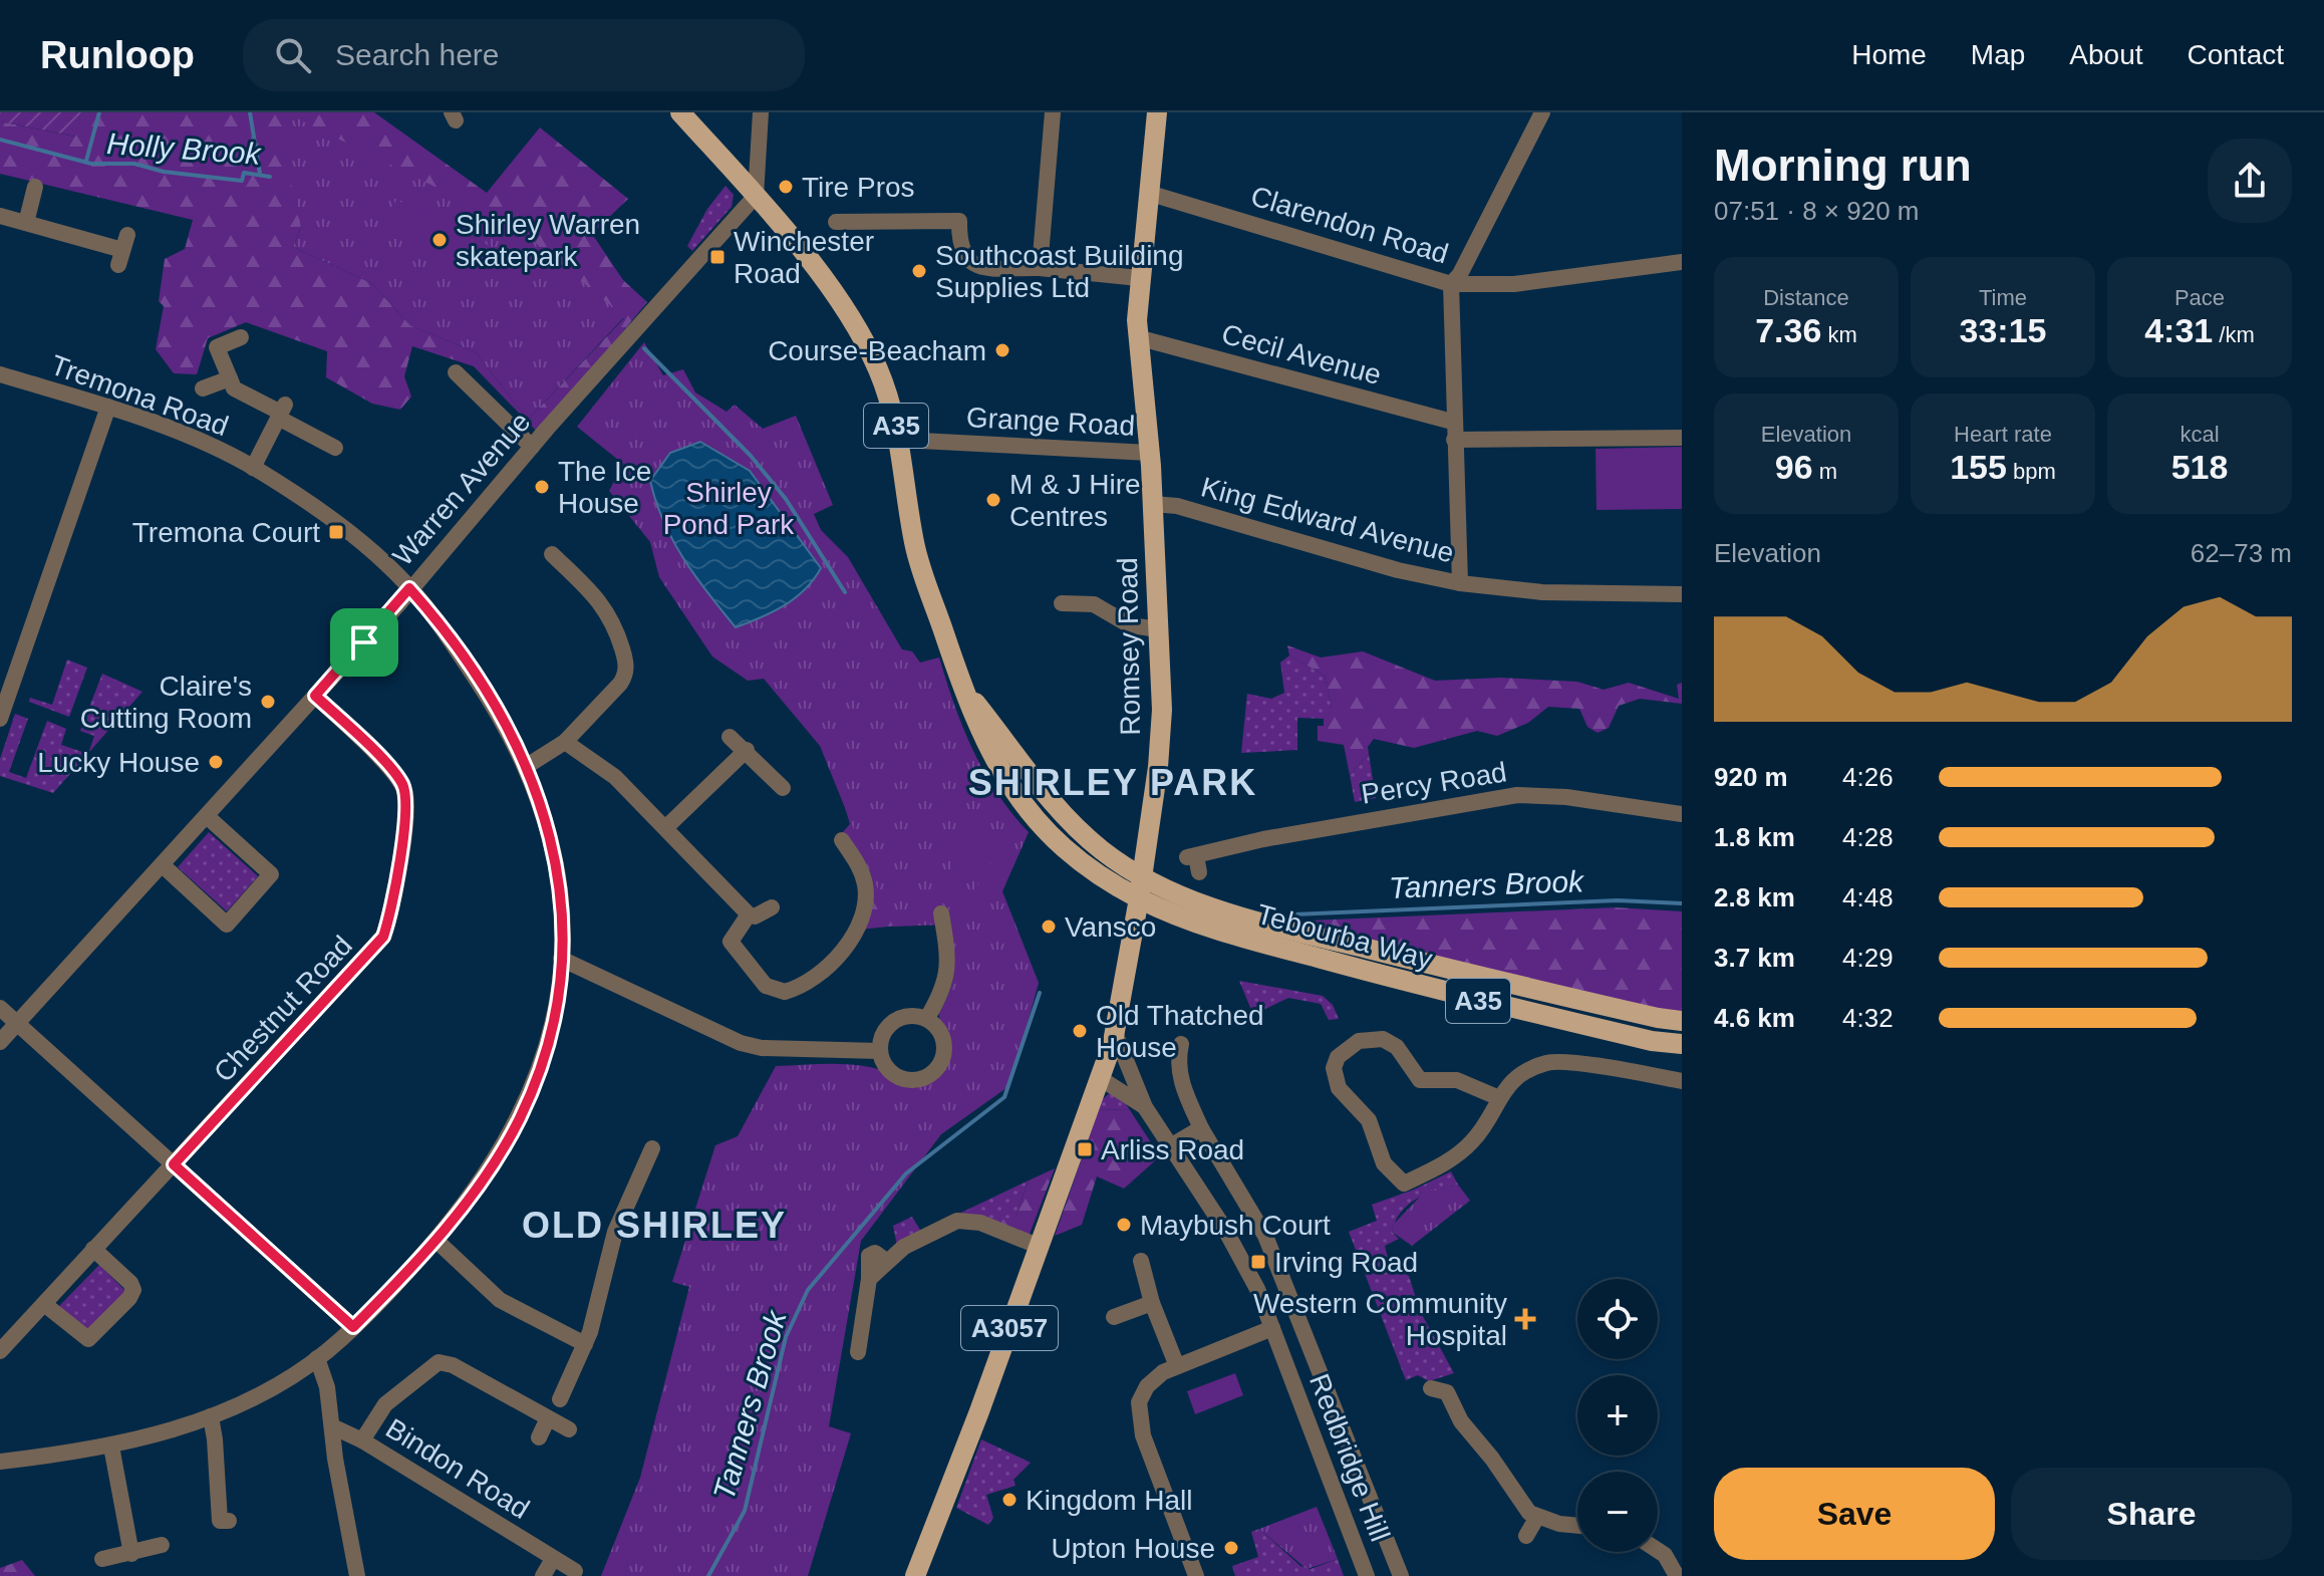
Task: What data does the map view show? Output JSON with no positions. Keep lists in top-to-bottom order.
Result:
{
  "streets": {
    "main road": [
      "A35",
      "Romsey Road",
      "Tebourba Way",
      "A3057"
    ],
    "street": [
      "Clarendon Road",
      "Cecil Avenue",
      "Tremona Road",
      "Grange Road",
      "Warren Avenue",
      "King Edward Avenue",
      "Percy Road",
      "Chestnut Road",
      "Redbridge Hill",
      "Bindon Road"
    ]
  },
  "crossings": [
    ["Clarendon Road", "Romsey Road"],
    ["Cecil Avenue", "Romsey Road"],
    ["Tremona Road", "Warren Avenue"],
    ["Grange Road", "A35"],
    ["Grange Road", "Romsey Road"],
    ["A35", "Warren Avenue"],
    ["A35", "Romsey Road"],
    ["A35", "Tebourba Way"],
    ["Warren Avenue", "Chestnut Road"],
    ["King Edward Avenue", "Romsey Road"],
    ["Romsey Road", "Tebourba Way"],
    ["Romsey Road", "Redbridge Hill"]
  ],
  "districts": ["SHIRLEY PARK", "OLD SHIRLEY"],
  "water": ["Holly Brook", "Tanners Brook"],
  "parks": ["Shirley Pond Park"],
  "places": {
    "other": [
      "Tire Pros",
      "Shirley Warren skatepark",
      "Southcoast Building Supplies Ltd",
      "Course-Beacham",
      "The Ice House",
      "M & J Hire Centres",
      "Claire's Cutting Room",
      "Lucky House",
      "Vansco",
      "Old Thatched House",
      "Maybush Court",
      "Kingdom Hall",
      "Upton House"
    ],
    "transit": [
      "Winchester Road",
      "Tremona Court",
      "Arliss Road",
      "Irving Road"
    ],
    "health": ["Western Community Hospital"]
  },
  "page": {
    "header": "Runloop",
    "search": "Search here",
    "nav": [
      "Home",
      "Map",
      "About",
      "Contact"
    ],
    "heading": ["Morning run", "07:51 · 8 × 920 m"],
    "stats": [
      ["Distance", "7.36 km"],
      ["Time", "33:15"],
      ["Pace", "4:31 /km"],
      ["Elevation", "96 m"],
      ["Heart rate", "155 bpm"],
      ["kcal", "518"]
    ],
    "chart": ["Elevation", "62–73 m"],
    "list": [
      {
        "name": "920 m",
        "note": "4:26"
      },
      {
        "name": "1.8 km",
        "note": "4:28"
      },
      {
        "name": "2.8 km",
        "note": "4:48"
      },
      {
        "name": "3.7 km",
        "note": "4:29"
      },
      {
        "name": "4.6 km",
        "note": "4:32"
      }
    ],
    "map_buttons": ["+", "−"],
    "buttons": ["Save", "Share"]
  }
}
